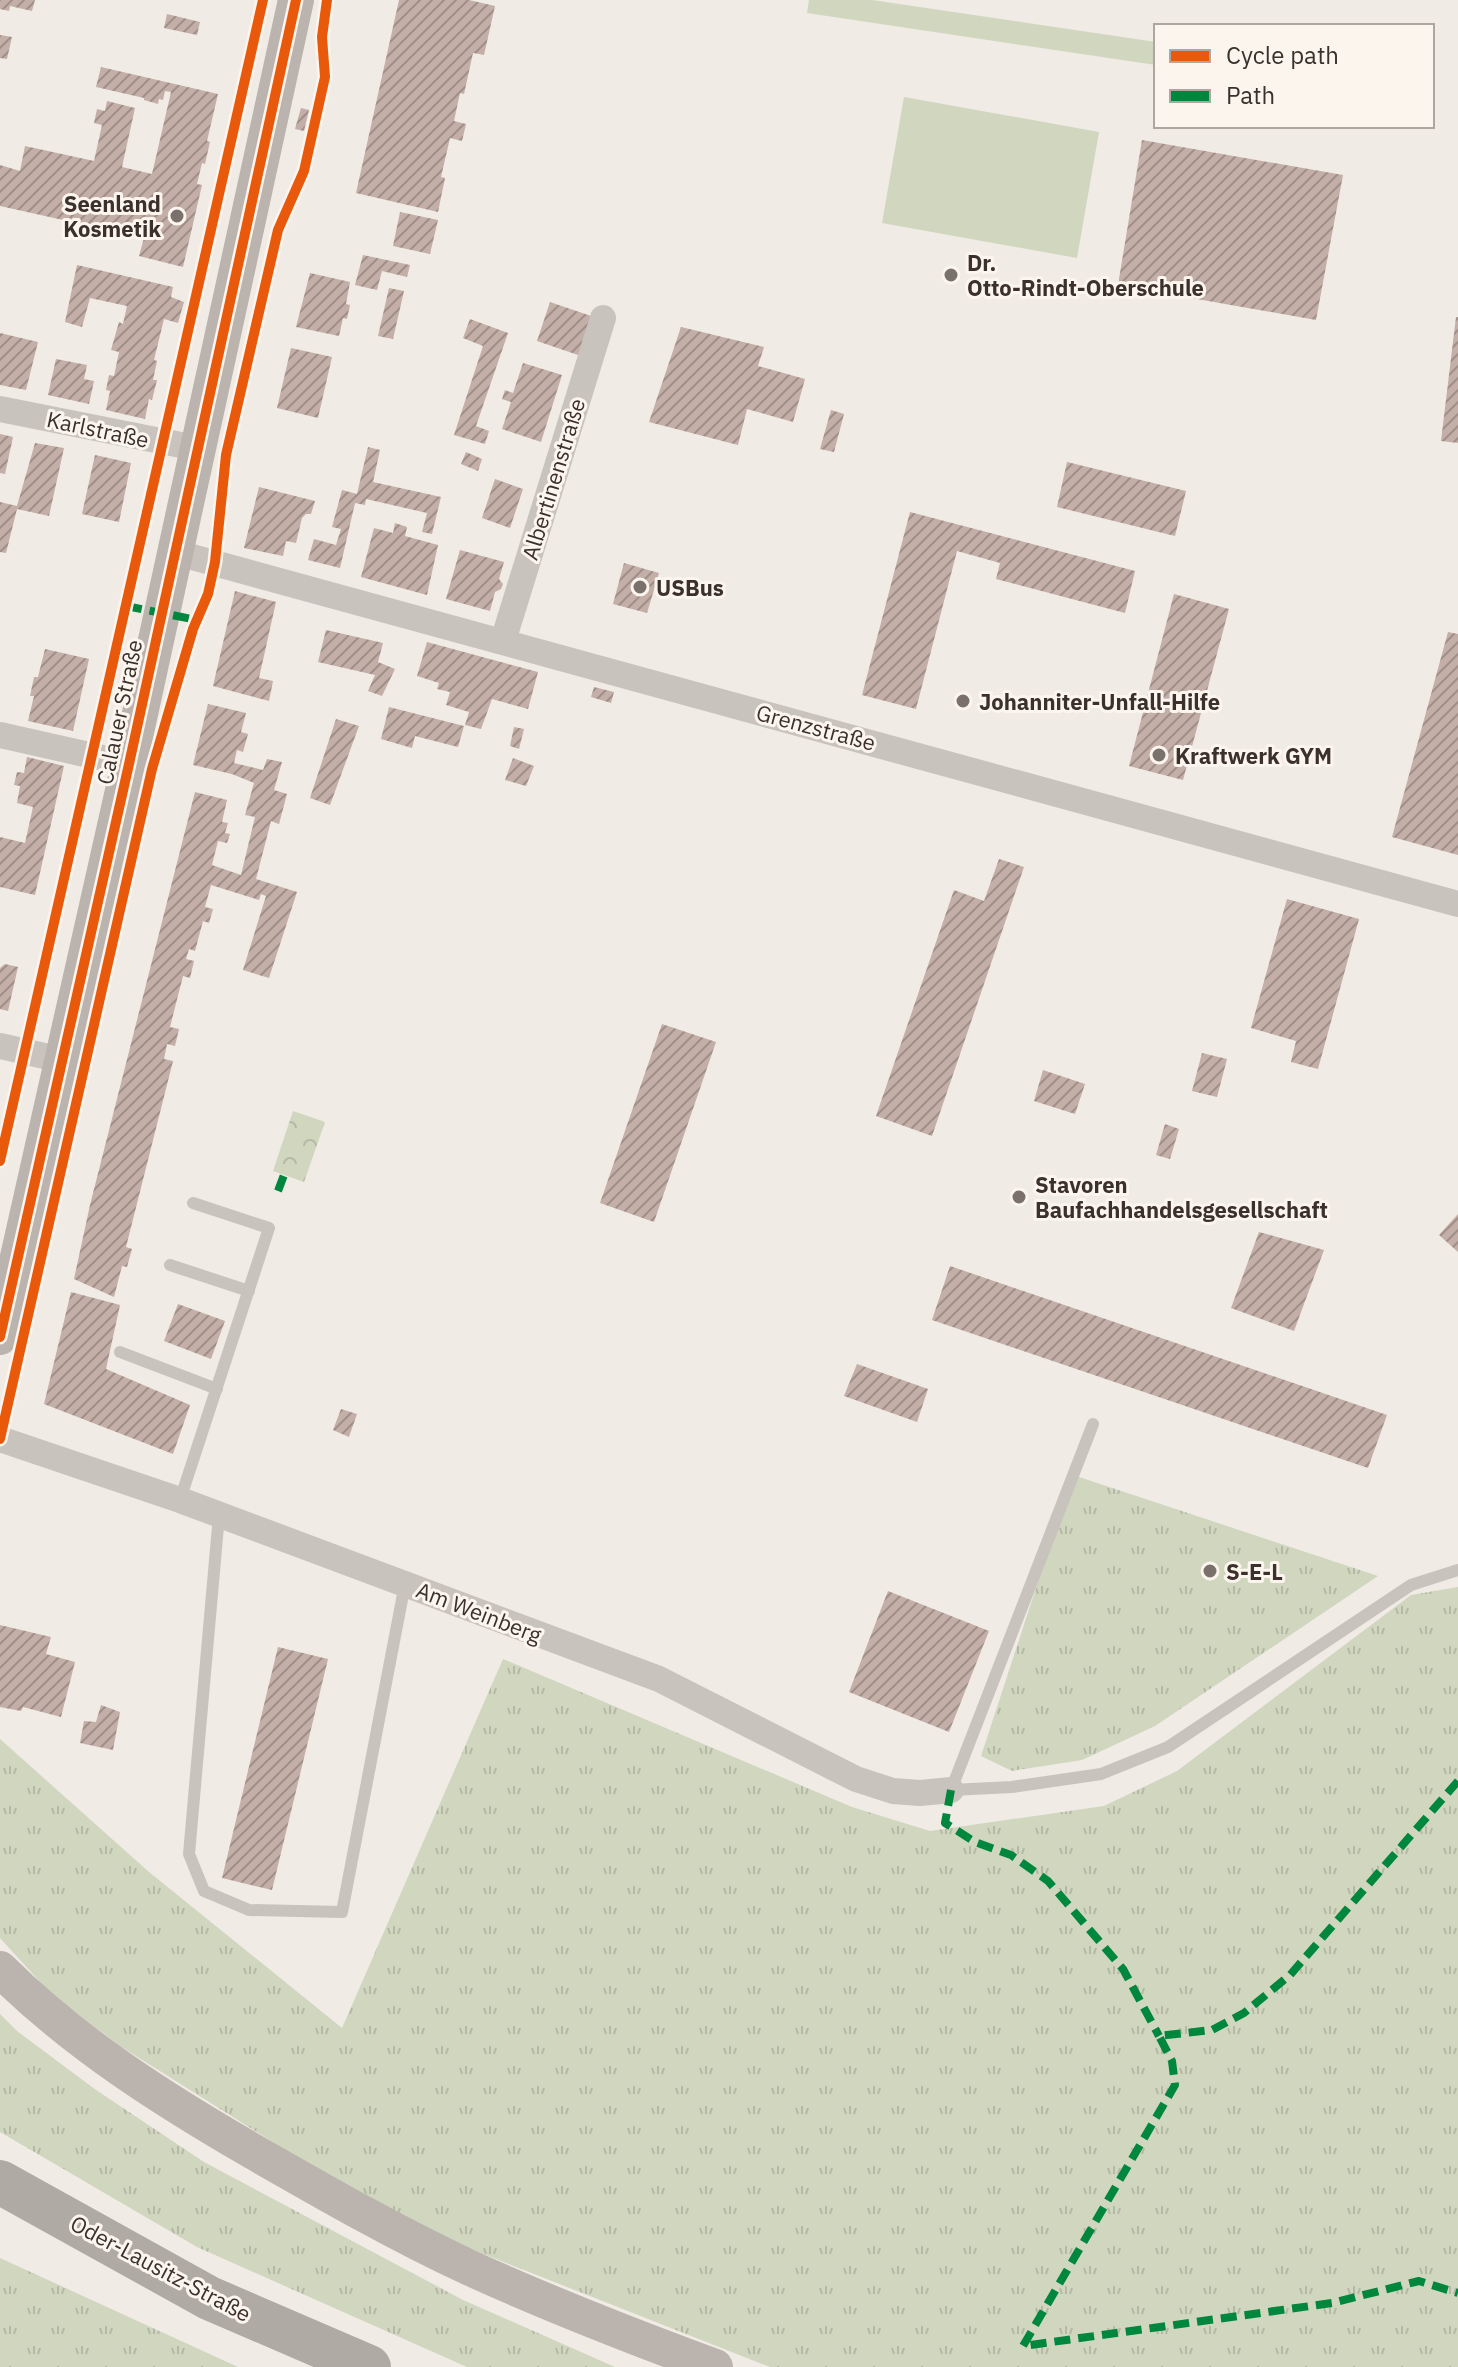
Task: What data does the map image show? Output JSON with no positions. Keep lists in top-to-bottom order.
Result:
{
  "streets": {
    "highway": ["Oder-Lausitz-Straße"],
    "street": [
      "Karlstraße",
      "Albertinenstraße",
      "Calauer Straße",
      "Grenzstraße",
      "Am Weinberg"
    ]
  },
  "crossings": [
    ["Karlstraße", "Calauer Straße"],
    ["Albertinenstraße", "Grenzstraße"],
    ["Calauer Straße", "Grenzstraße"]
  ],
  "places": [
    "Seenland Kosmetik",
    "Dr. Otto-Rindt-Oberschule",
    "USBus",
    "Johanniter-Unfall-Hilfe",
    "Kraftwerk GYM",
    "Stavoren Baufachhandelsgesellschaft",
    "S-E-L"
  ],
  "legend": ["Cycle path", "Path"]
}
